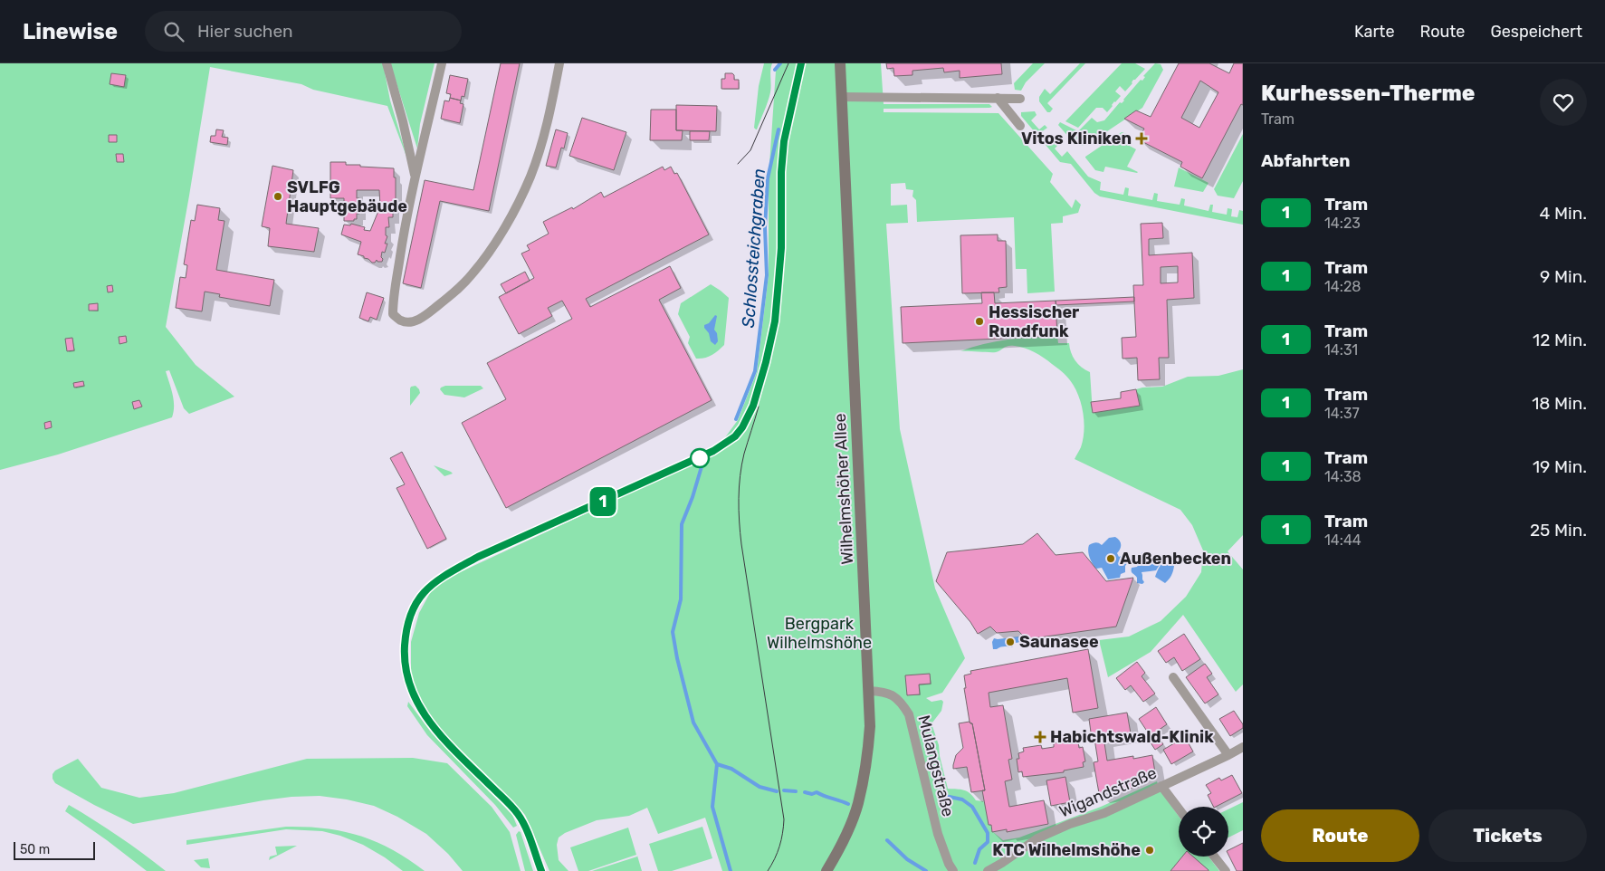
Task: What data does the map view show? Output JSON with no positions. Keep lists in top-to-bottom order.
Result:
{
  "streets": {
    "main road": ["Wilhelmshöher Allee"],
    "street": ["Mulangstraße", "Wigandstraße"]
  },
  "crossings": [
    ["Wilhelmshöher Allee", "Mulangstraße"]
  ],
  "water": ["Schlossteichgraben"],
  "parks": ["Bergpark Wilhelmshöhe"],
  "places": {
    "health": ["Vitos Kliniken", "Habichtswald-Klinik"],
    "other": [
      "SVLFG Hauptgebäude",
      "Hessischer Rundfunk",
      "Außenbecken",
      "Saunasee",
      "KTC Wilhelmshöhe"
    ]
  },
  "lines": ["tram line 1"],
  "scale_bar": "50 m",
  "page": {
    "header": "Linewise",
    "search": "Hier suchen",
    "nav": ["Karte", "Route", "Gespeichert"],
    "on_map": "1",
    "heading": [
      ["Kurhessen-Therme", "Tram"],
      "Abfahrten"
    ],
    "list": [
      {
        "mark": "1",
        "name": "Tram",
        "note": "14:23",
        "value": "4 Min."
      },
      {
        "mark": "1",
        "name": "Tram",
        "note": "14:28",
        "value": "9 Min."
      },
      {
        "mark": "1",
        "name": "Tram",
        "note": "14:31",
        "value": "12 Min."
      },
      {
        "mark": "1",
        "name": "Tram",
        "note": "14:37",
        "value": "18 Min."
      },
      {
        "mark": "1",
        "name": "Tram",
        "note": "14:38",
        "value": "19 Min."
      },
      {
        "mark": "1",
        "name": "Tram",
        "note": "14:44",
        "value": "25 Min."
      }
    ],
    "buttons": ["Route", "Tickets"],
    "scale": "50 m"
  }
}
